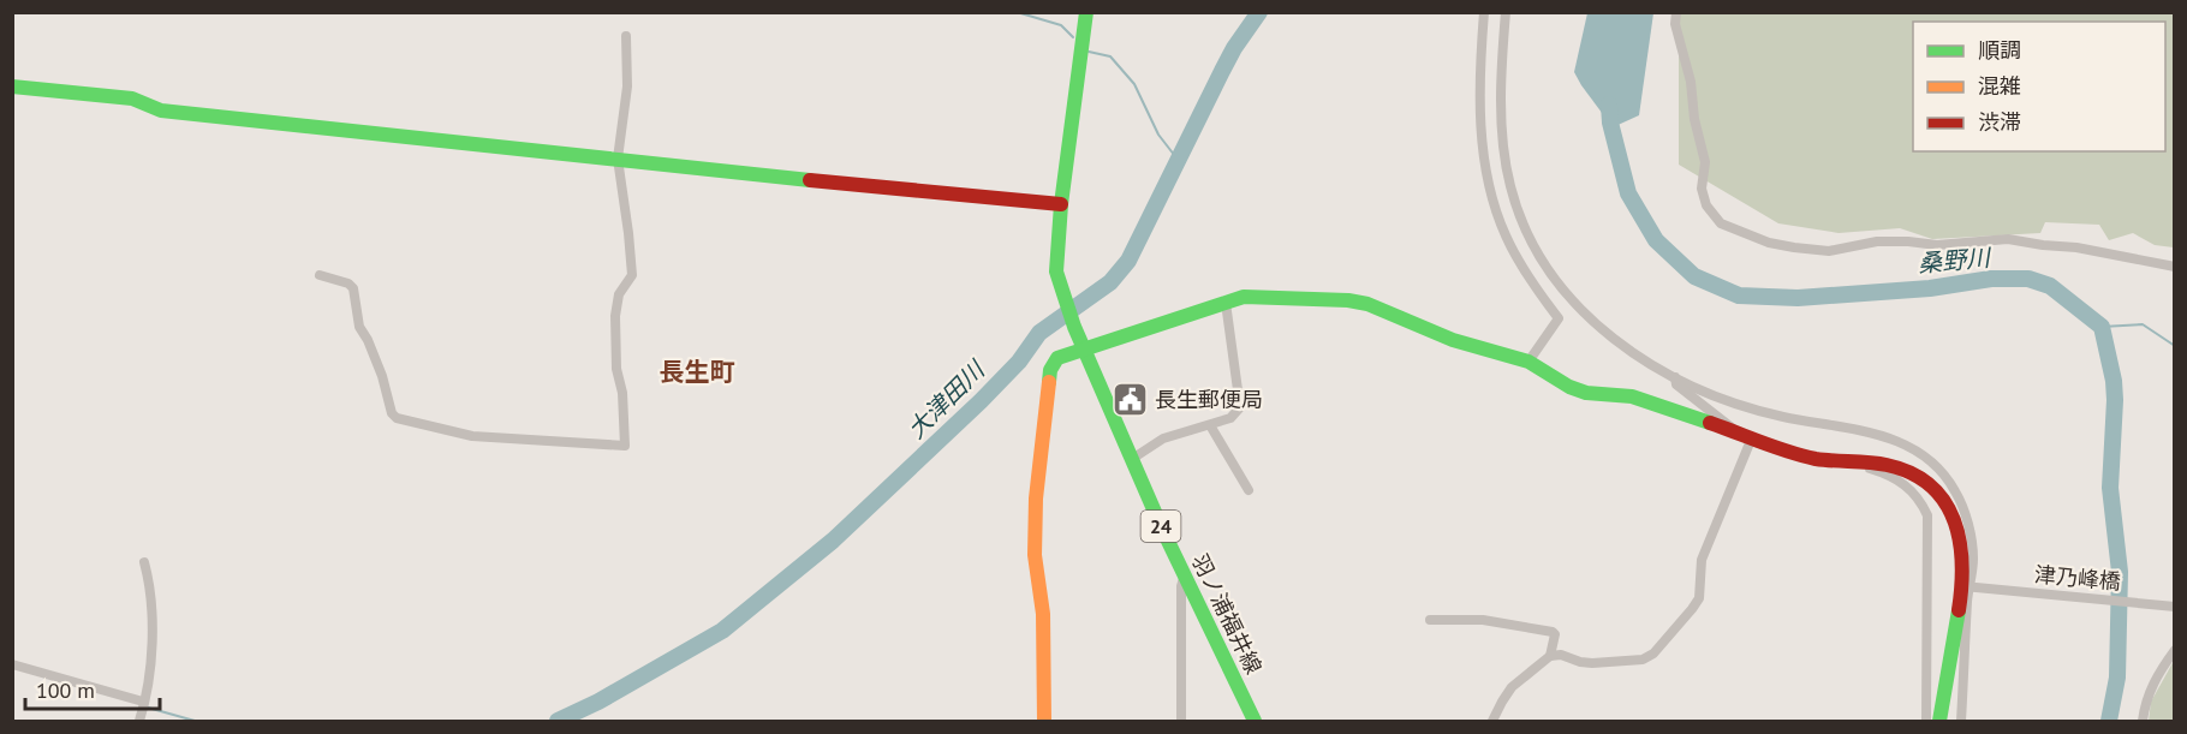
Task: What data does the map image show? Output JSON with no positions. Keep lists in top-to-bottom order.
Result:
{
  "streets": {
    "street": ["24", "津乃峰橋", "羽ノ浦福井線"]
  },
  "crossings": [
    ["24", "羽ノ浦福井線"]
  ],
  "districts": ["長生町"],
  "water": ["桑野川", "大津田川"],
  "places": {
    "public building": ["長生郵便局"]
  },
  "legend": ["順調", "混雑", "渋滞"],
  "scale_bar": "100 m"
}
